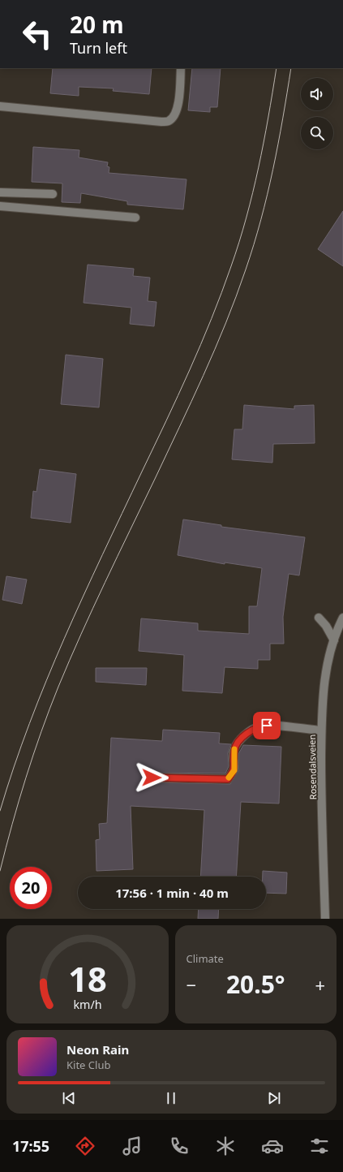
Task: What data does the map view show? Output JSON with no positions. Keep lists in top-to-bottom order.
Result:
{
  "streets": {
    "street": ["Rosendalsveien"]
  },
  "page": {
    "turn": ["20 m", "Turn left"],
    "limit": "20",
    "trip": "17:56 · 1 min · 40 m",
    "tile": "Climate",
    "heat": ["−", "20.5°", "+"],
    "song": ["Neon Rain", "Kite Club"],
    "tabs": "17:55",
    "gauge": ["18", "km/h"]
  }
}
